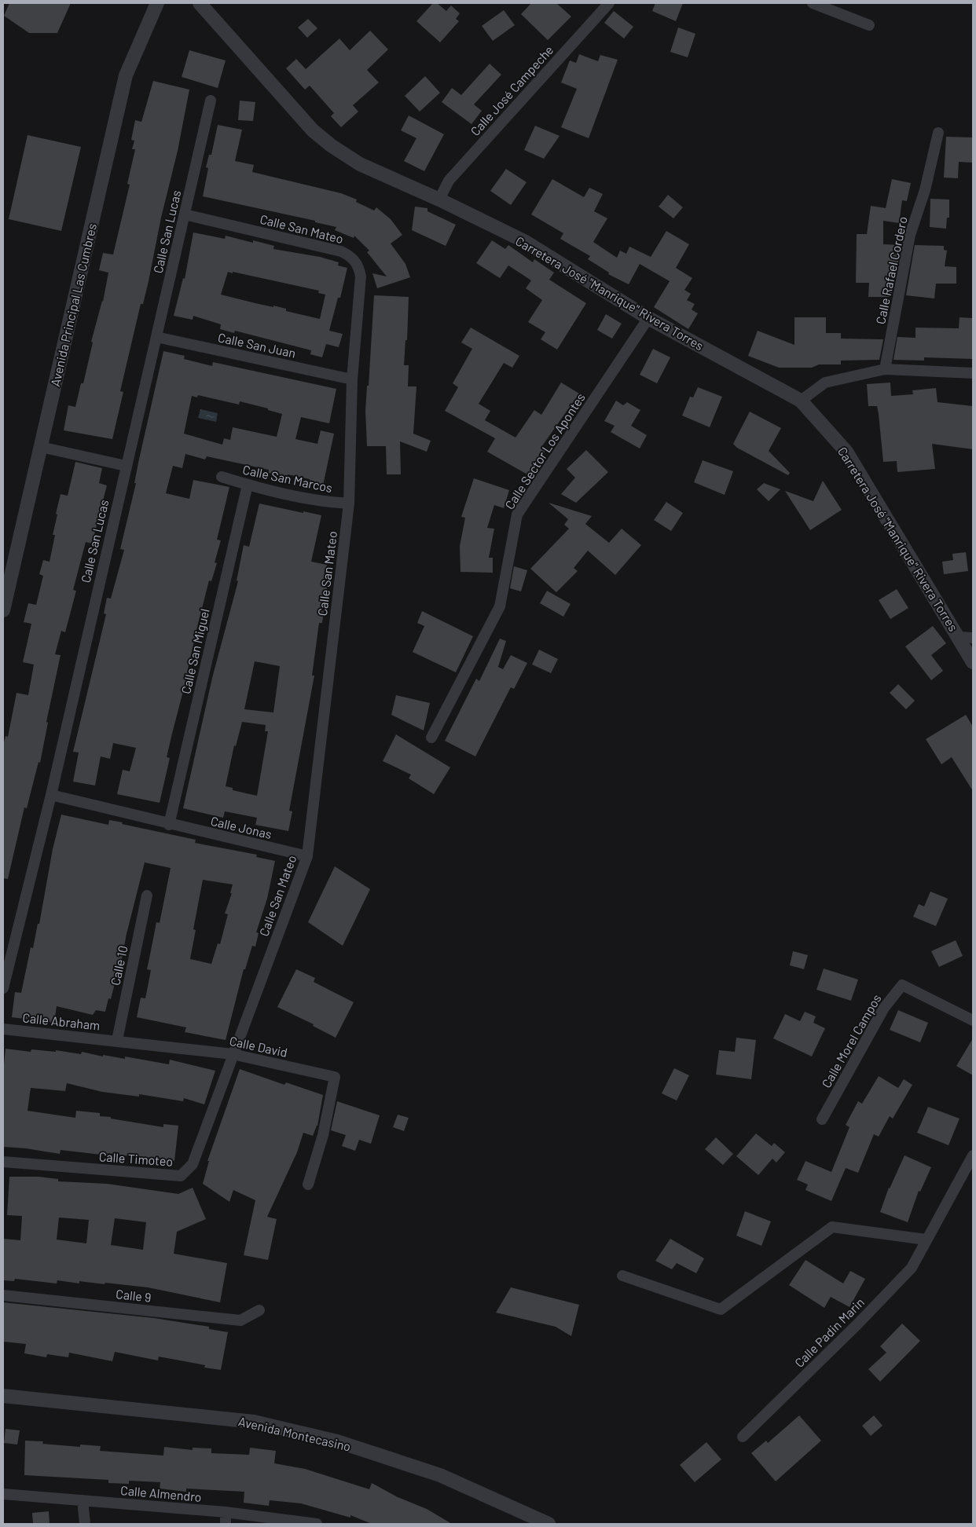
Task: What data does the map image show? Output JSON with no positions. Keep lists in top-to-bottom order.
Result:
{
  "streets": {
    "street": [
      "Calle José Campeche",
      "Calle San Mateo",
      "Calle San Lucas",
      "Calle Rafael Cordero",
      "Carretera José \"Manrique\" Rivera Torres",
      "Avenida Principal Las Cumbres",
      "Calle San Juan",
      "Calle Sector Los Apontes",
      "Calle San Marcos",
      "Calle San Miguel",
      "Calle Jonas",
      "Calle 10",
      "Calle Abraham",
      "Calle Morel Campos",
      "Calle David",
      "Calle Timoteo",
      "Calle 9",
      "Calle Padin Marin",
      "Avenida Montecasino",
      "Calle Almendro"
    ]
  },
  "crossings": [
    ["Calle José Campeche", "Carretera José \"Manrique\" Rivera Torres"],
    ["Calle San Mateo", "Calle San Lucas"],
    ["Calle San Mateo", "Calle San Juan"],
    ["Calle San Mateo", "Calle San Marcos"],
    ["Calle San Mateo", "Calle Jonas"],
    ["Calle San Mateo", "Calle David"],
    ["Calle San Mateo", "Calle Timoteo"],
    ["Calle San Lucas", "Calle San Juan"],
    ["Carretera José \"Manrique\" Rivera Torres", "Calle Sector Los Apontes"],
    ["Calle San Marcos", "Calle San Miguel"],
    ["Calle San Miguel", "Calle Jonas"],
    ["Calle 10", "Calle Abraham"],
    ["Calle 10", "Calle David"],
    ["Calle Abraham", "Calle David"],
    ["Calle David", "Calle Timoteo"]
  ]
}
